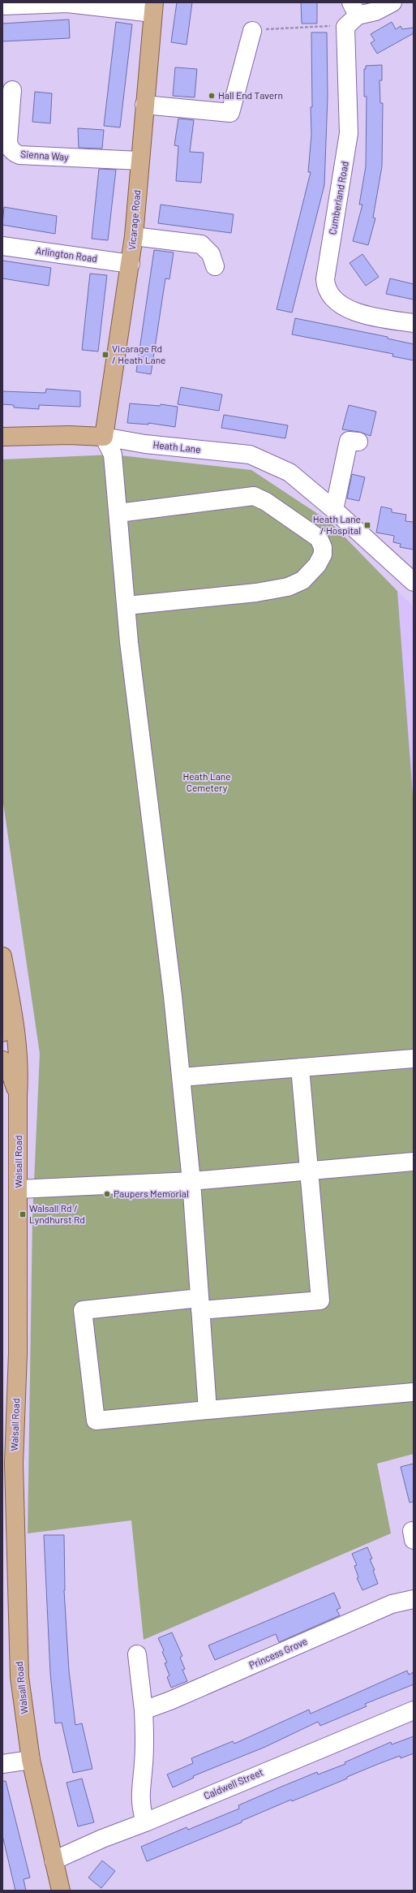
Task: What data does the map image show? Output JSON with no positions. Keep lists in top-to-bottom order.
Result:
{
  "streets": {
    "main road": ["Vicarage Road", "Heath Lane", "Walsall Road"],
    "street": [
      "Sienna Way",
      "Cumberland Road",
      "Arlington Road",
      "Princess Grove",
      "Caldwell Street"
    ]
  },
  "crossings": [
    ["Sienna Way", "Vicarage Road"],
    ["Vicarage Road", "Arlington Road"],
    ["Vicarage Road", "Heath Lane"],
    ["Walsall Road", "Caldwell Street"]
  ],
  "parks": ["Heath Lane Cemetery"],
  "places": {
    "other": ["Hall End Tavern", "Paupers Memorial"],
    "transit": ["Vicarage Rd / Heath Lane", "Heath Lane / Hospital", "Walsall Rd / Lyndhurst Rd"]
  }
}
